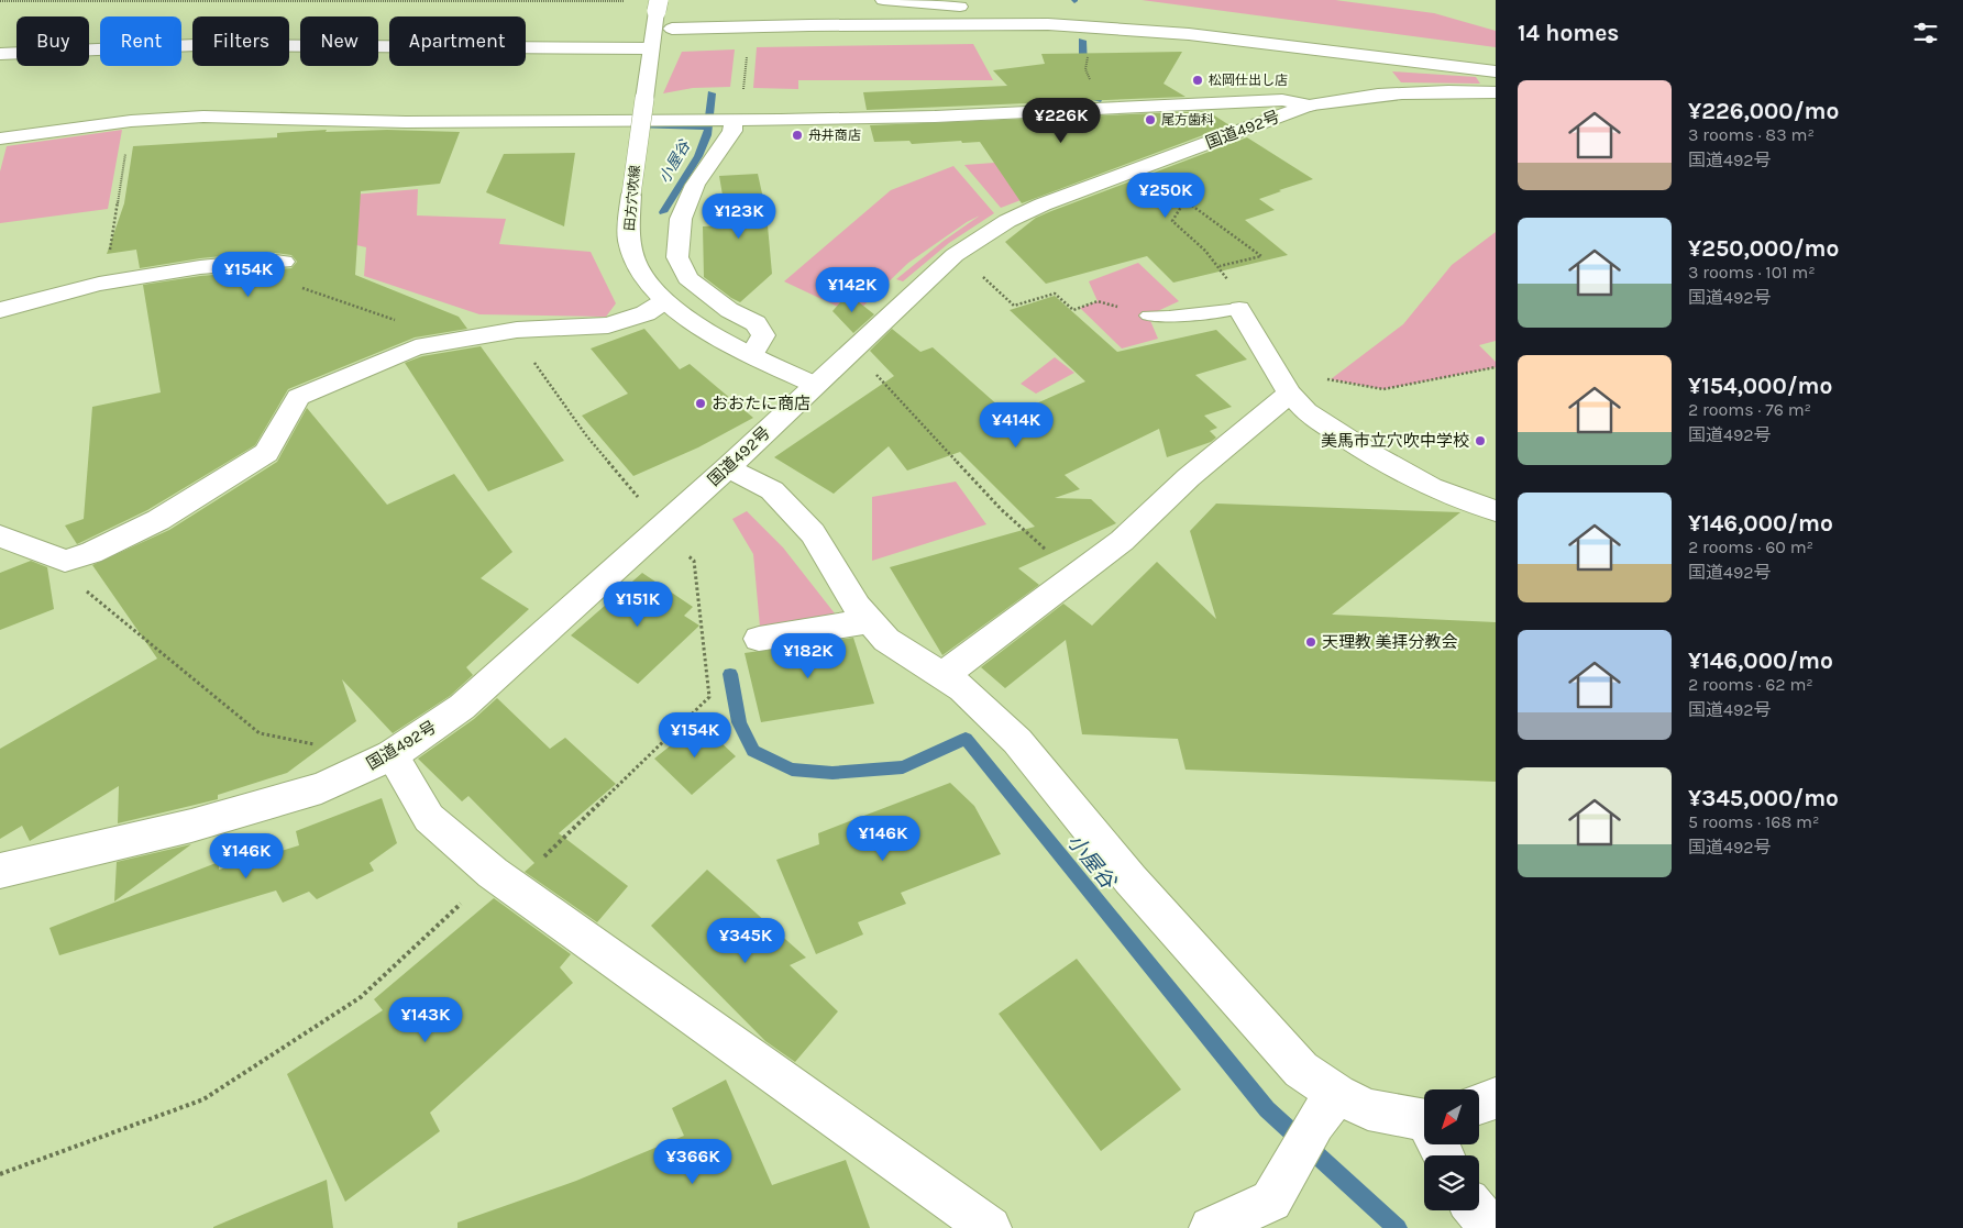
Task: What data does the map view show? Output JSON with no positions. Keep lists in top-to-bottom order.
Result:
{
  "streets": {
    "main road": ["国道492号", "田方穴吹線"]
  },
  "crossings": [
    ["国道492号", "田方穴吹線"]
  ],
  "water": ["小屋谷"],
  "places": [
    "松岡仕出し店",
    "尾方歯科",
    "舟井商店",
    "おおたに商店",
    "美馬市立穴吹中学校",
    "天理教 美拝分教会"
  ],
  "north": "bottom left",
  "page": {
    "heading": "14 homes",
    "chip": [
      "Buy",
      "Rent",
      "Filters",
      "New",
      "Apartment"
    ],
    "list": [
      {
        "name": "¥226,000/mo",
        "note": "3 rooms · 83 m² · 国道492号"
      },
      {
        "name": "¥250,000/mo",
        "note": "3 rooms · 101 m² · 国道492号"
      },
      {
        "name": "¥154,000/mo",
        "note": "2 rooms · 76 m² · 国道492号"
      },
      {
        "name": "¥146,000/mo",
        "note": "2 rooms · 60 m² · 国道492号"
      },
      {
        "name": "¥146,000/mo",
        "note": "2 rooms · 62 m² · 国道492号"
      },
      {
        "name": "¥345,000/mo",
        "note": "5 rooms · 168 m² · 国道492号"
      }
    ],
    "price": [
      "¥226K",
      "¥250K",
      "¥123K",
      "¥154K",
      "¥142K",
      "¥414K",
      "¥151K",
      "¥182K",
      "¥154K",
      "¥146K",
      "¥146K",
      "¥345K",
      "¥143K",
      "¥366K"
    ]
  }
}
